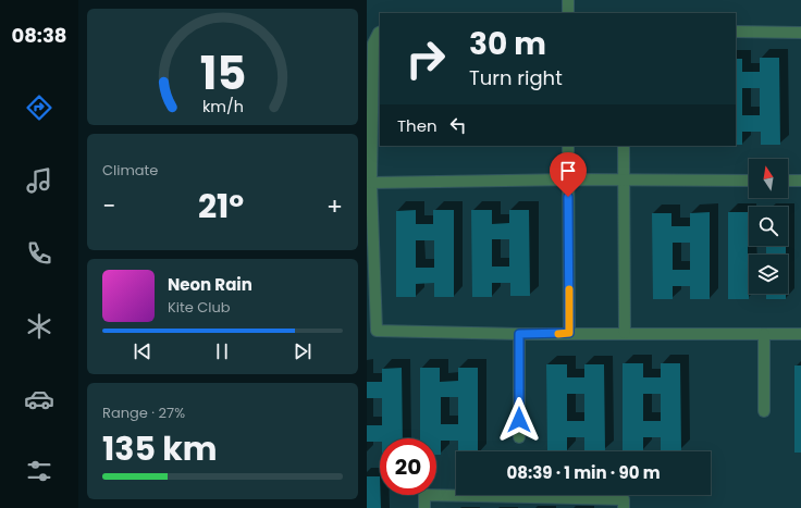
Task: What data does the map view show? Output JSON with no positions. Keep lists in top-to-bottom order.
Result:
{
  "north": "top",
  "page": {
    "tabs": "08:38",
    "turn": ["30 m", "Turn right"],
    "then": "Then",
    "tile": [
      "Climate",
      ["Range · 27%", "135 km"]
    ],
    "heat": ["−", "21°", "+"],
    "song": ["Neon Rain", "Kite Club"],
    "limit": "20",
    "trip": "08:39 · 1 min · 90 m",
    "gauge": ["15", "km/h"]
  }
}
